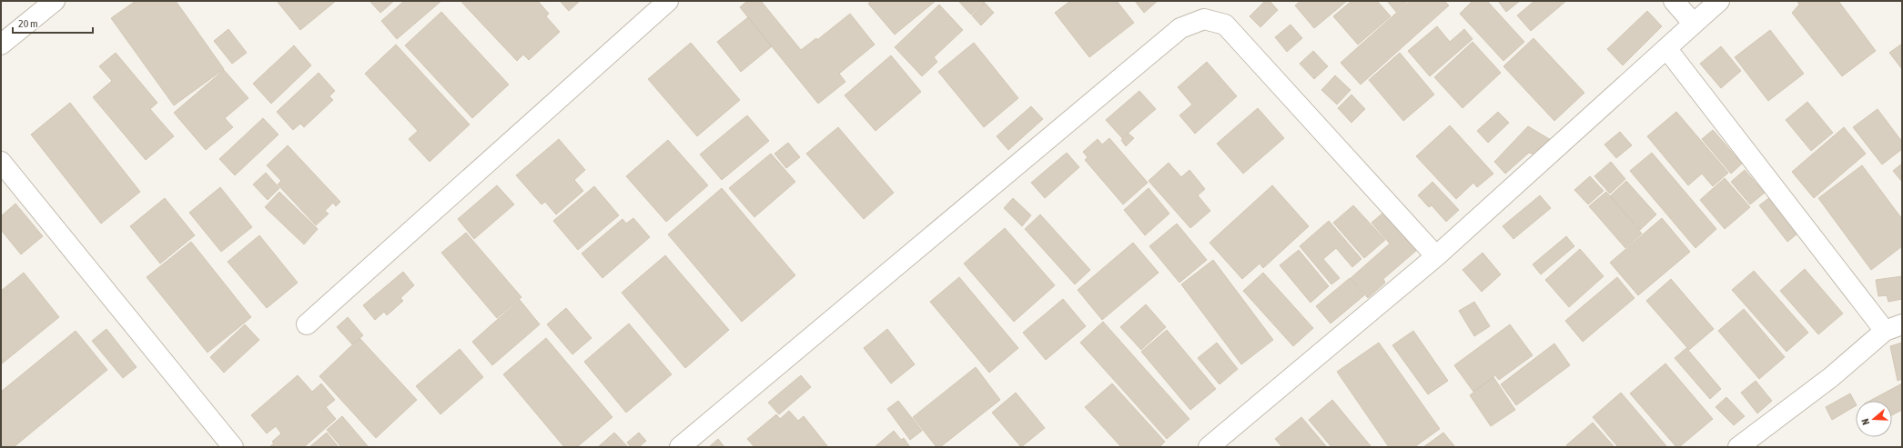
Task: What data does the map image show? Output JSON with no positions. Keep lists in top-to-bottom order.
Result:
{
  "scale_bar": "20 m",
  "north": "left"
}
